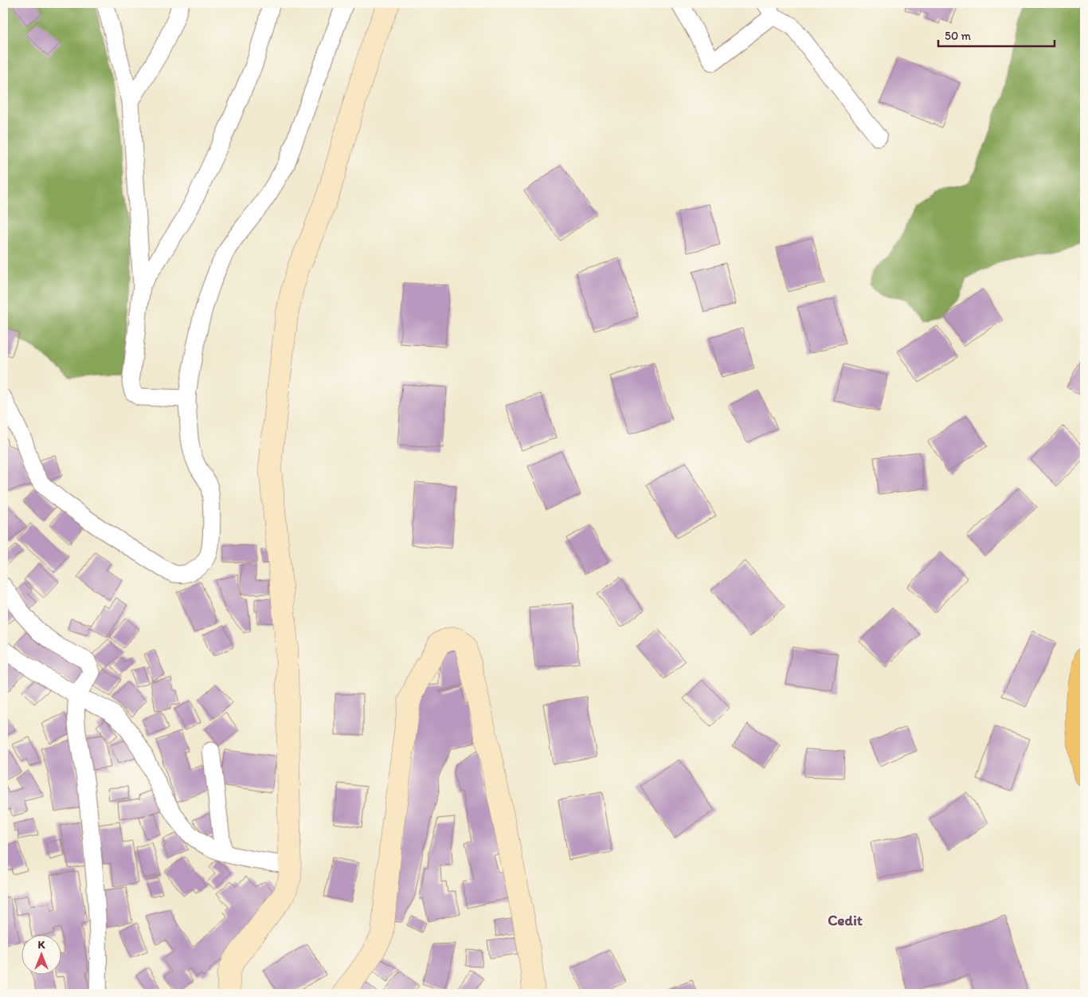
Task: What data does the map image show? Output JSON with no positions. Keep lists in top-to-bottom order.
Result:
{
  "districts": ["Cedit"],
  "scale_bar": "50 m",
  "north": "top"
}
